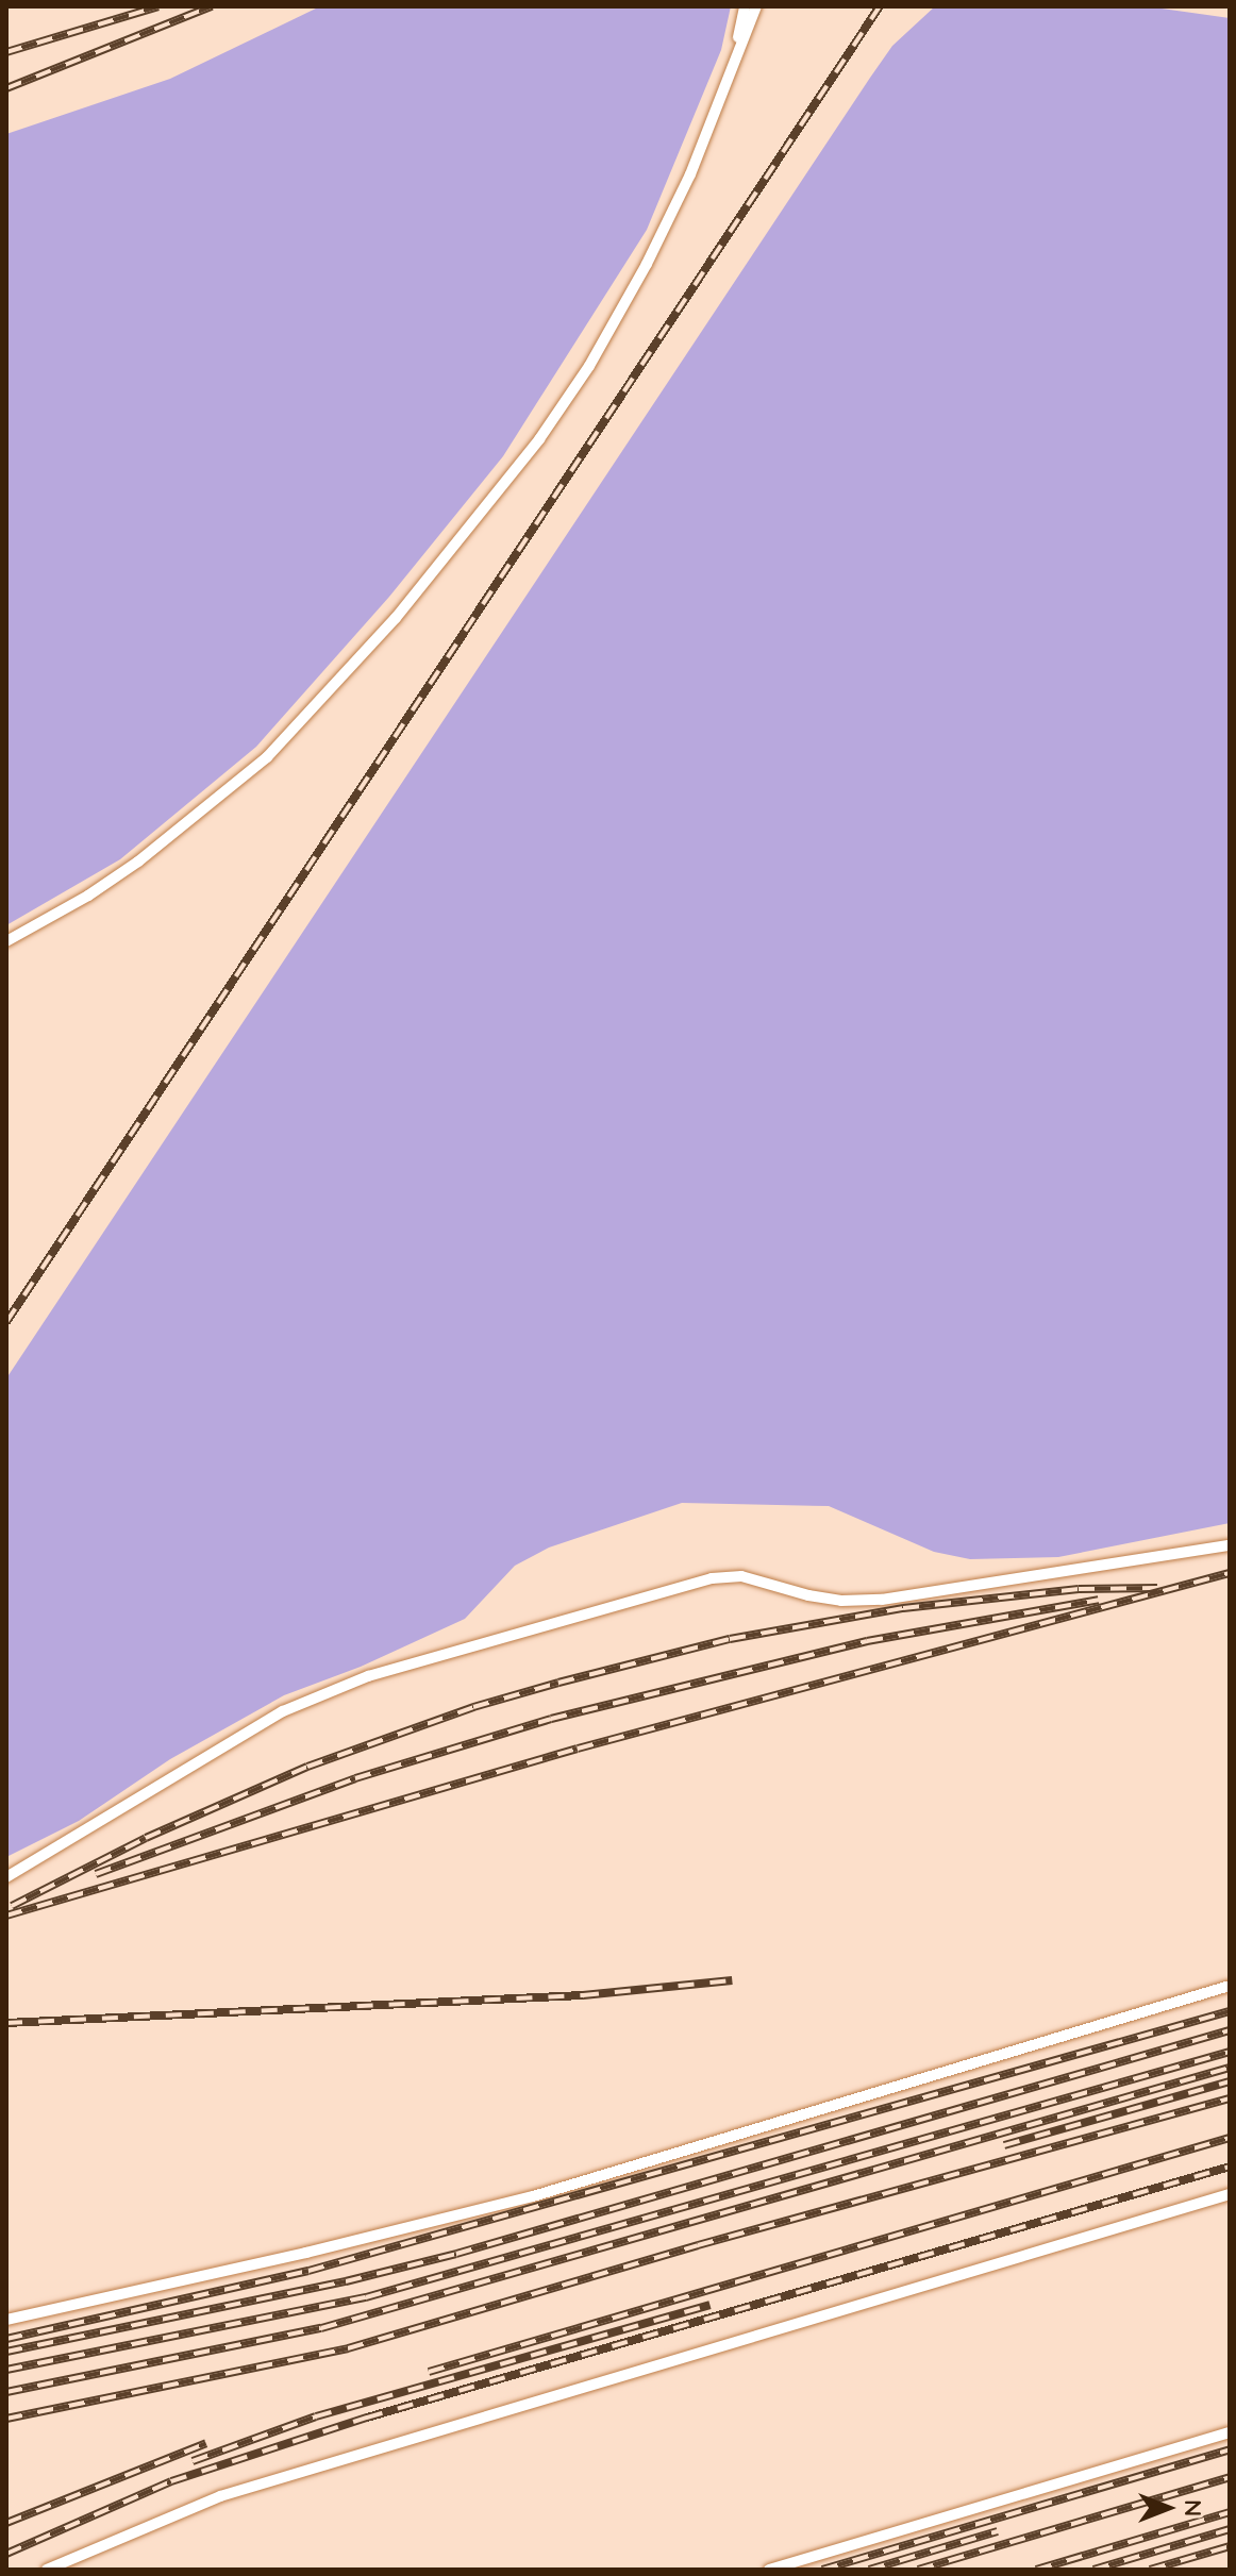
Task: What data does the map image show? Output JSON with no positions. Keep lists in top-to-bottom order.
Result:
{
  "north": "right"
}
